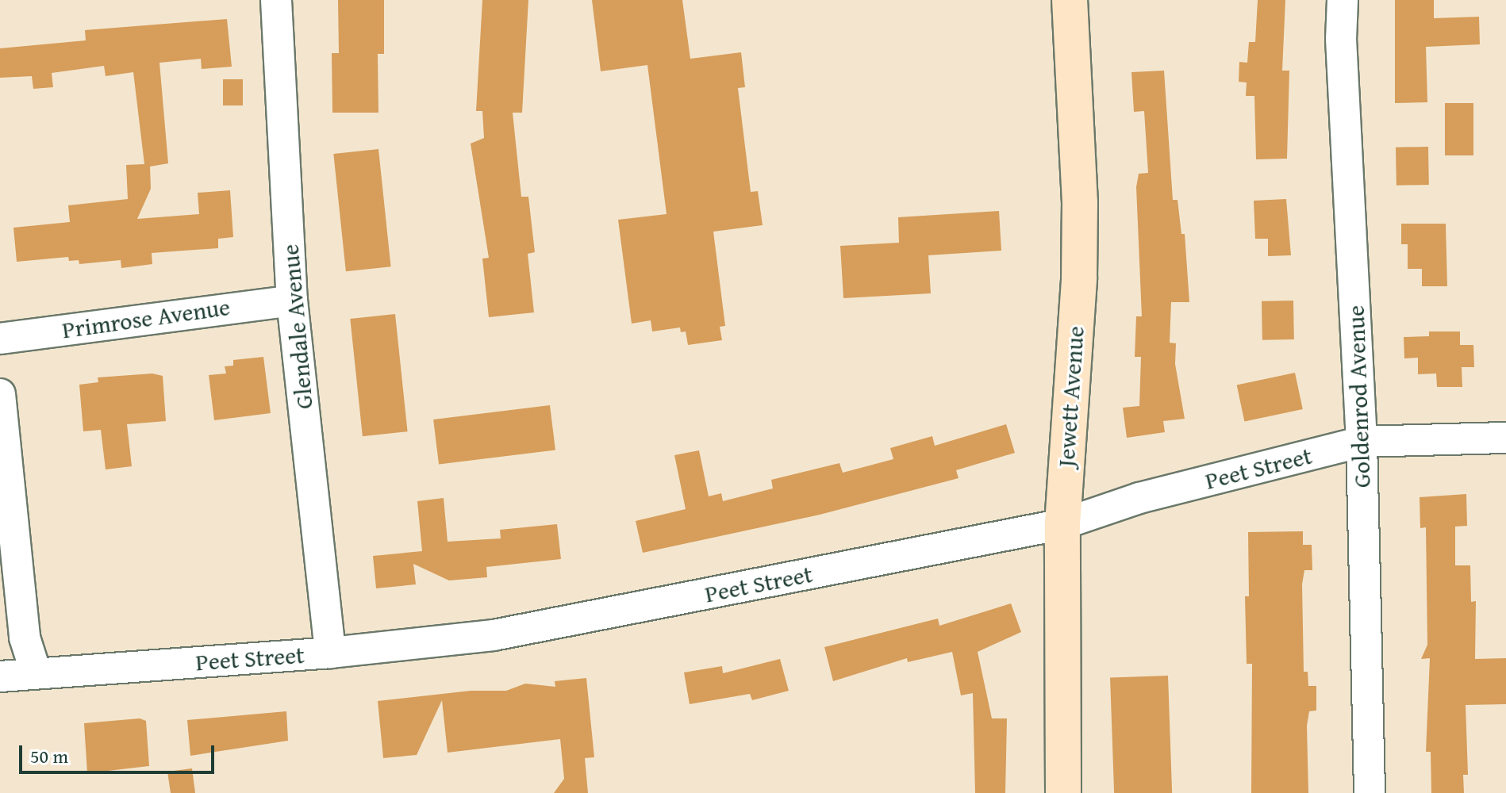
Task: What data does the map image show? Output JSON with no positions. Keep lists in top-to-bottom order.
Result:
{
  "streets": {
    "main road": ["Jewett Avenue"],
    "street": [
      "Primrose Avenue",
      "Glendale Avenue",
      "Goldenrod Avenue",
      "Peet Street"
    ]
  },
  "crossings": [
    ["Primrose Avenue", "Glendale Avenue"],
    ["Glendale Avenue", "Peet Street"],
    ["Jewett Avenue", "Peet Street"],
    ["Goldenrod Avenue", "Peet Street"]
  ],
  "scale_bar": "50 m"
}
